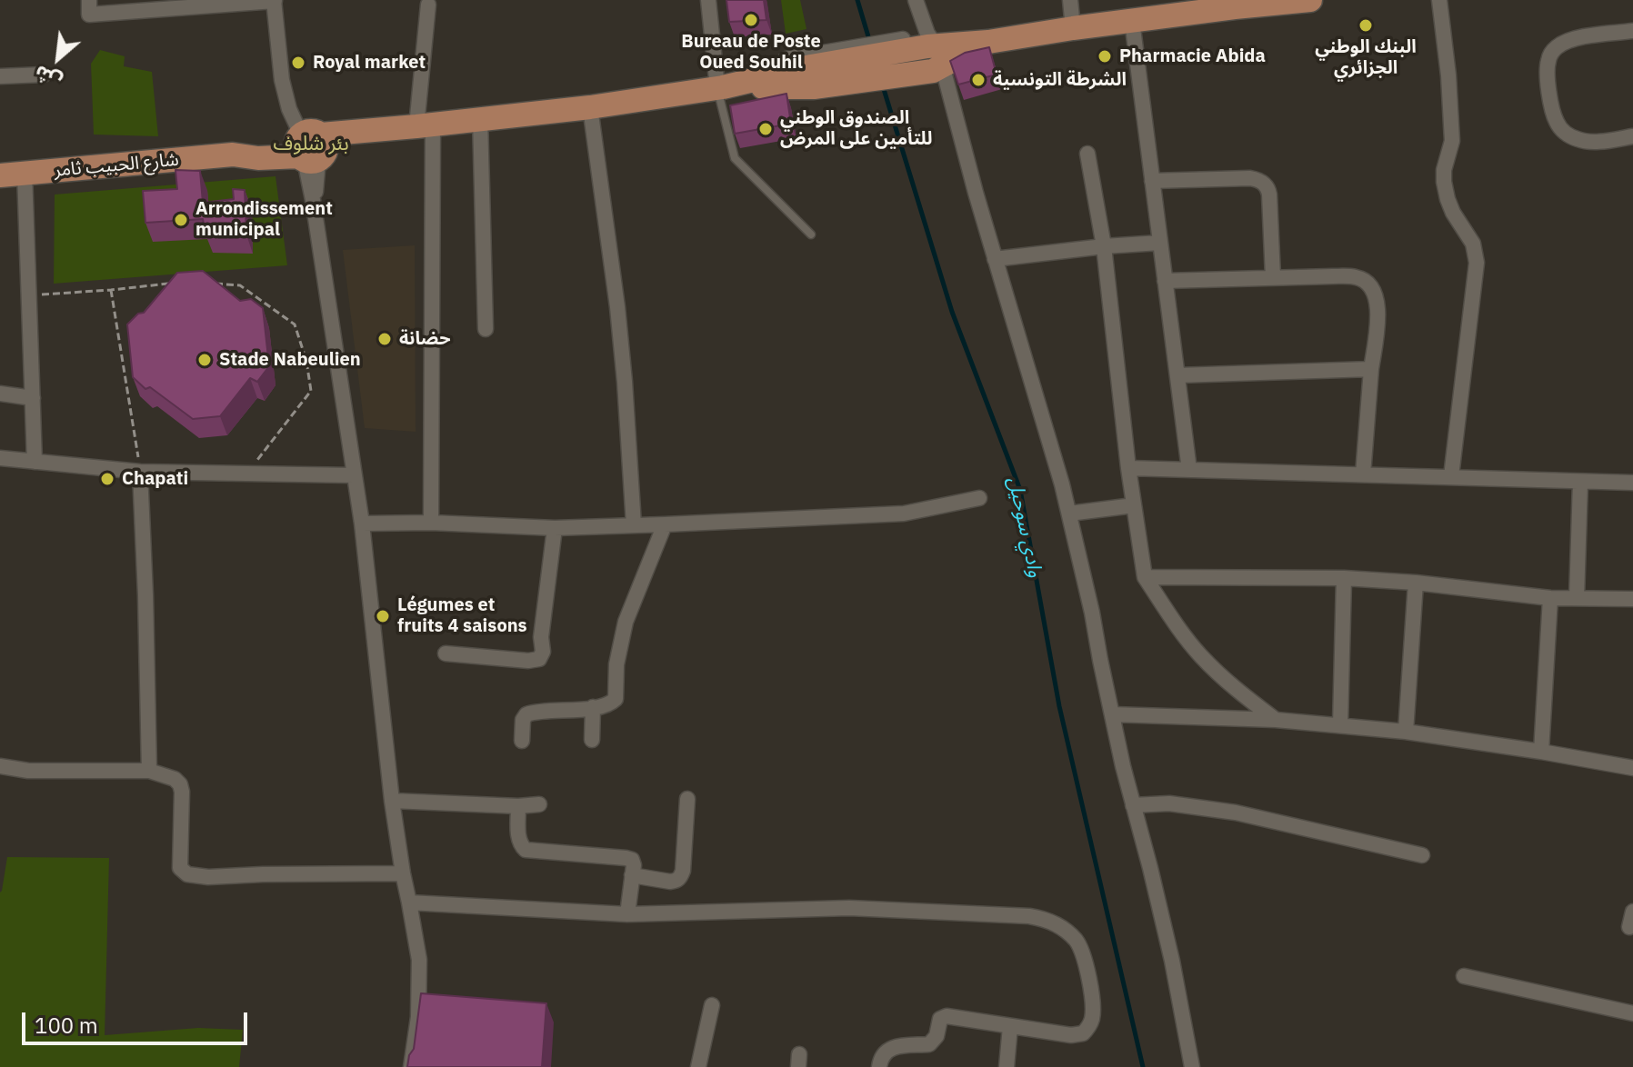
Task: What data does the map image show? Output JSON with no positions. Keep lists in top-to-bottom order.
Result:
{
  "streets": {
    "main road": ["شارع الحبيب ثامر"]
  },
  "districts": ["بئر شلوف"],
  "water": ["وادي سوحيل"],
  "places": [
    "Bureau de Poste Oued Souhil",
    "البنك الوطني الجزائري",
    "Pharmacie Abida",
    "Royal market",
    "الشرطة التونسية",
    "الصندوق الوطني للتأمين على المرض",
    "Arrondissement municipal",
    "حضانة",
    "Stade Nabeulien",
    "Chapati",
    "Légumes et fruits 4 saisons"
  ],
  "scale_bar": "100 m",
  "north": "bottom left"
}
